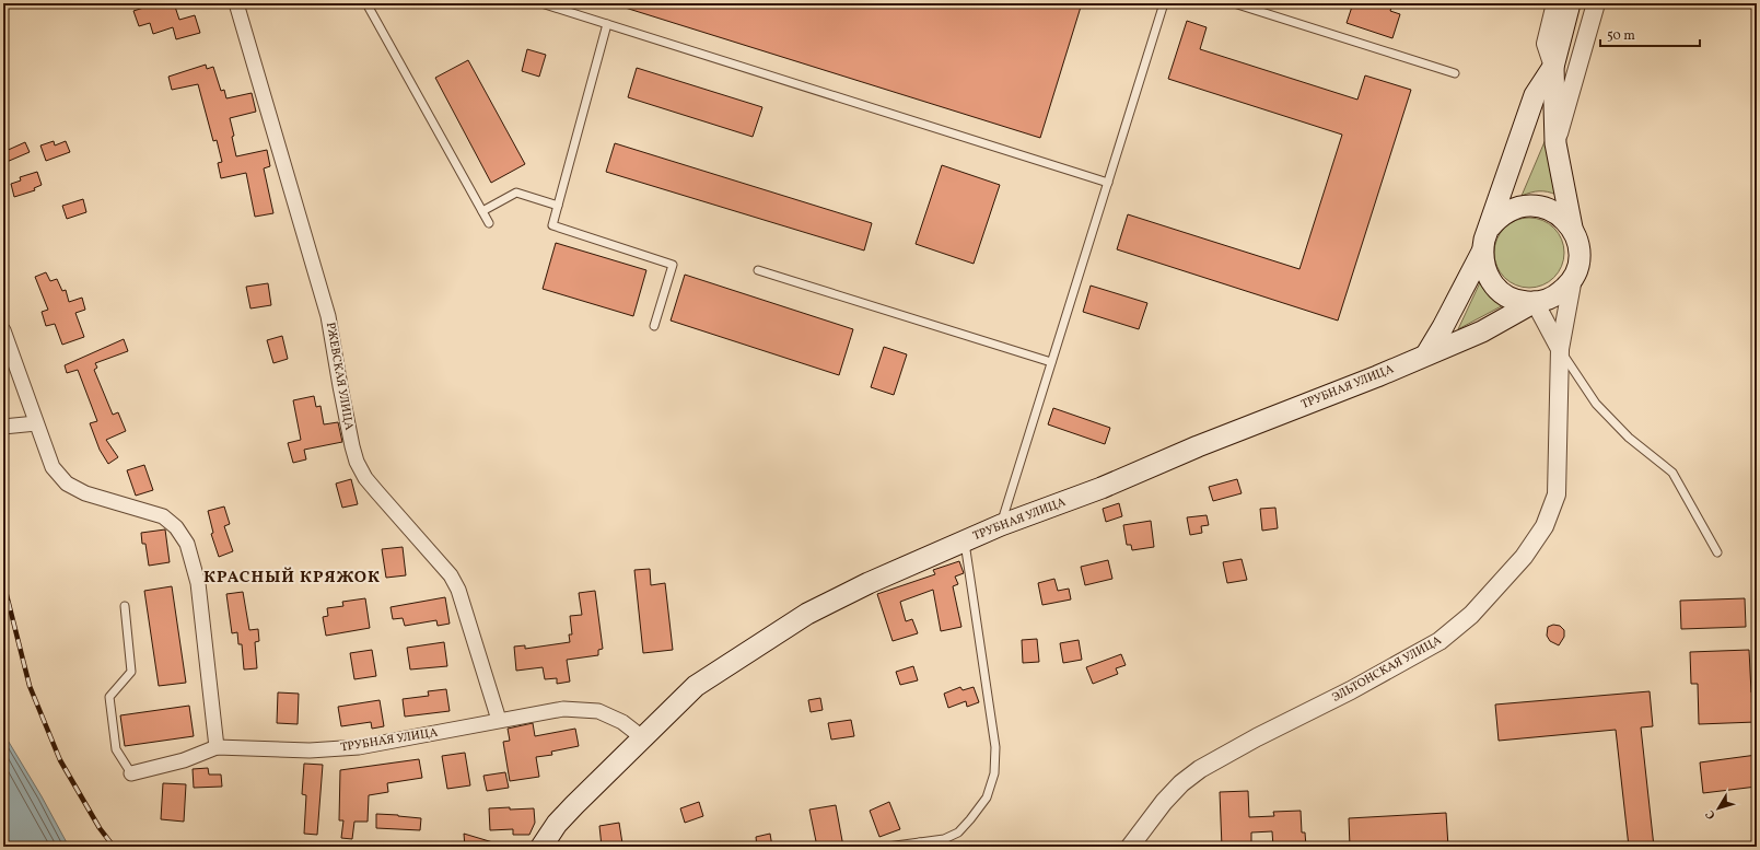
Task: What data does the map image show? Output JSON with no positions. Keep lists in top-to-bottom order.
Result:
{
  "streets": {
    "main road": ["ТРУБНАЯ УЛИЦА"],
    "street": ["РЖЕВСКАЯ УЛИЦА", "ЭЛЬТОНСКАЯ УЛИЦА"]
  },
  "crossings": [
    ["РЖЕВСКАЯ УЛИЦА", "ТРУБНАЯ УЛИЦА"],
    ["ТРУБНАЯ УЛИЦА", "ЭЛЬТОНСКАЯ УЛИЦА"]
  ],
  "districts": ["КРАСНЫЙ КРЯЖОК"],
  "scale_bar": "50 m",
  "north": "bottom left"
}
